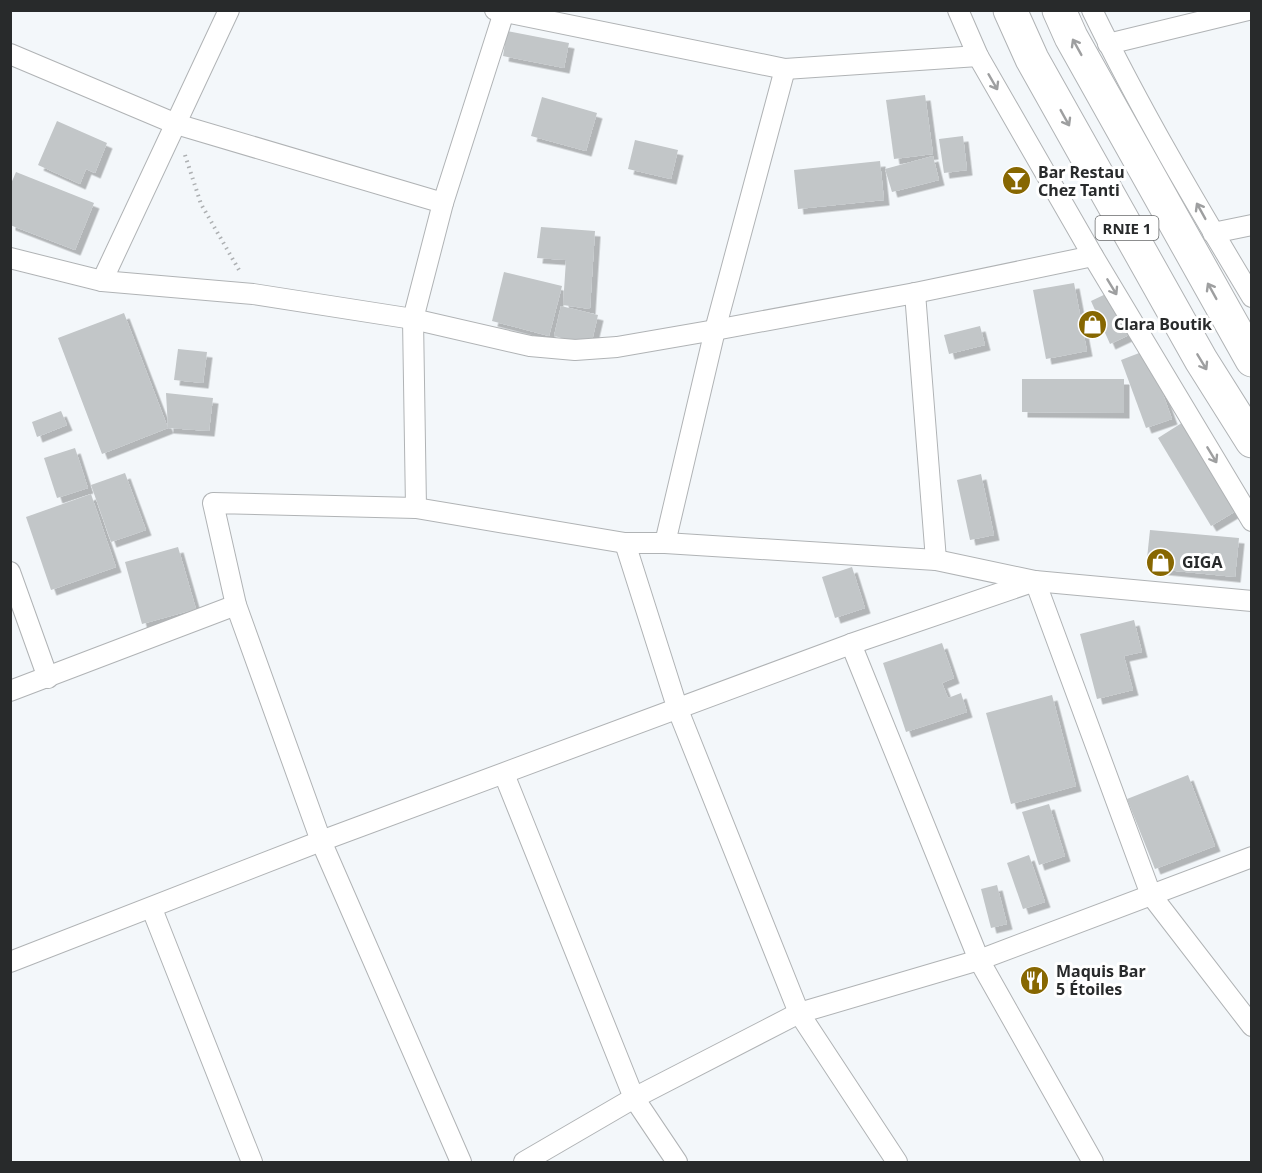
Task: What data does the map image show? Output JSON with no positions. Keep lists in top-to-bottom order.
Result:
{
  "streets": {
    "highway": ["RNIE 1"]
  },
  "places": {
    "bar": ["Bar Restau Chez Tanti"],
    "shop": ["Clara Boutik", "GIGA"],
    "restaurant": ["Maquis Bar 5 Étoiles"]
  }
}
